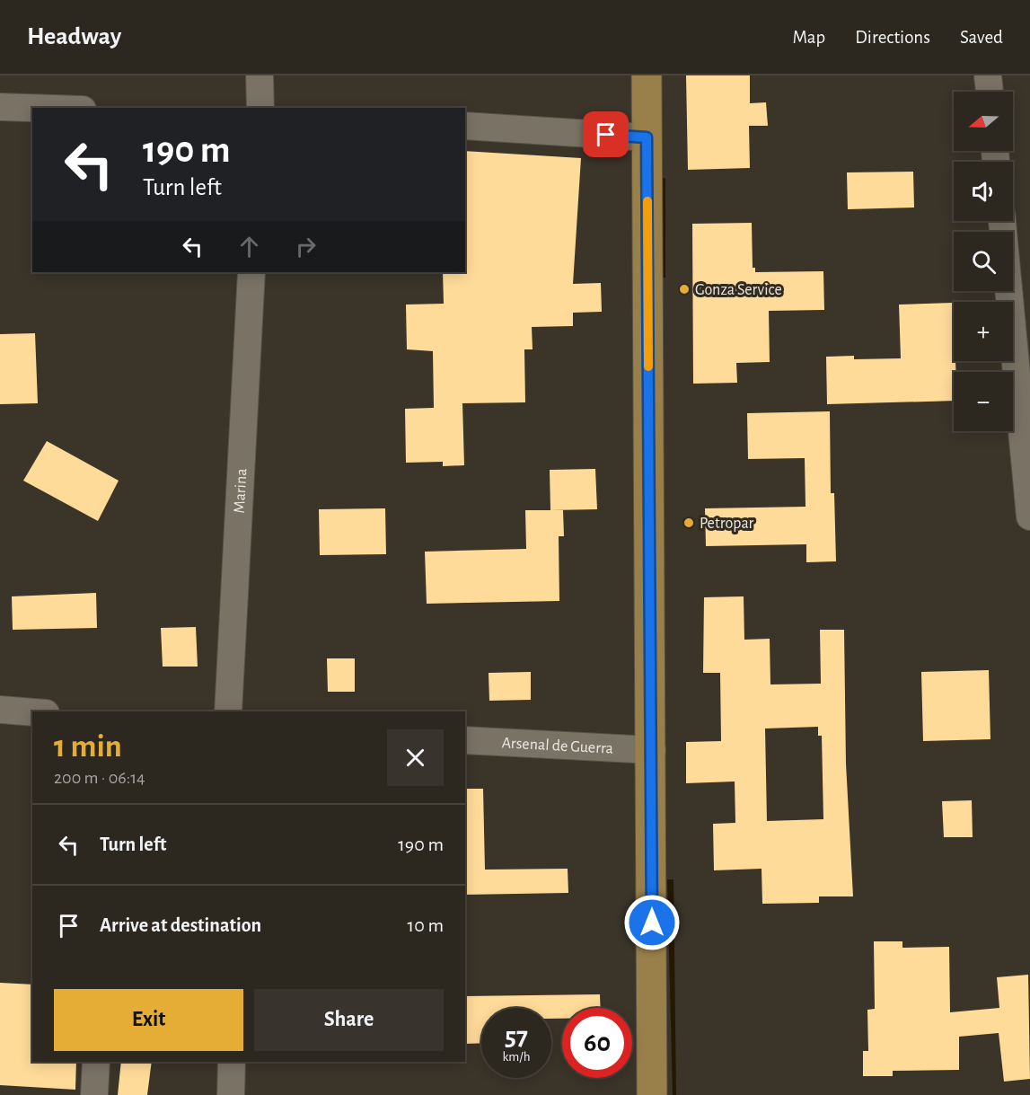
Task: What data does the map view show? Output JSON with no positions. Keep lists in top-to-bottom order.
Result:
{
  "streets": {
    "street": ["Marina", "Arsenal de Guerra"]
  },
  "places": ["Gonza Service", "Petropar"],
  "north": "left",
  "page": {
    "header": "Headway",
    "nav": ["Map", "Directions", "Saved"],
    "map_buttons": ["+", "−"],
    "turn": ["190 m", "Turn left"],
    "heading": ["1 min", "200 m · 06:14"],
    "list": [
      {
        "name": "Turn left",
        "value": "190 m"
      },
      {
        "name": "Arrive at destination",
        "value": "10 m"
      }
    ],
    "buttons": ["Exit", "Share"],
    "speed": "57 km/h",
    "limit": "60"
  }
}
